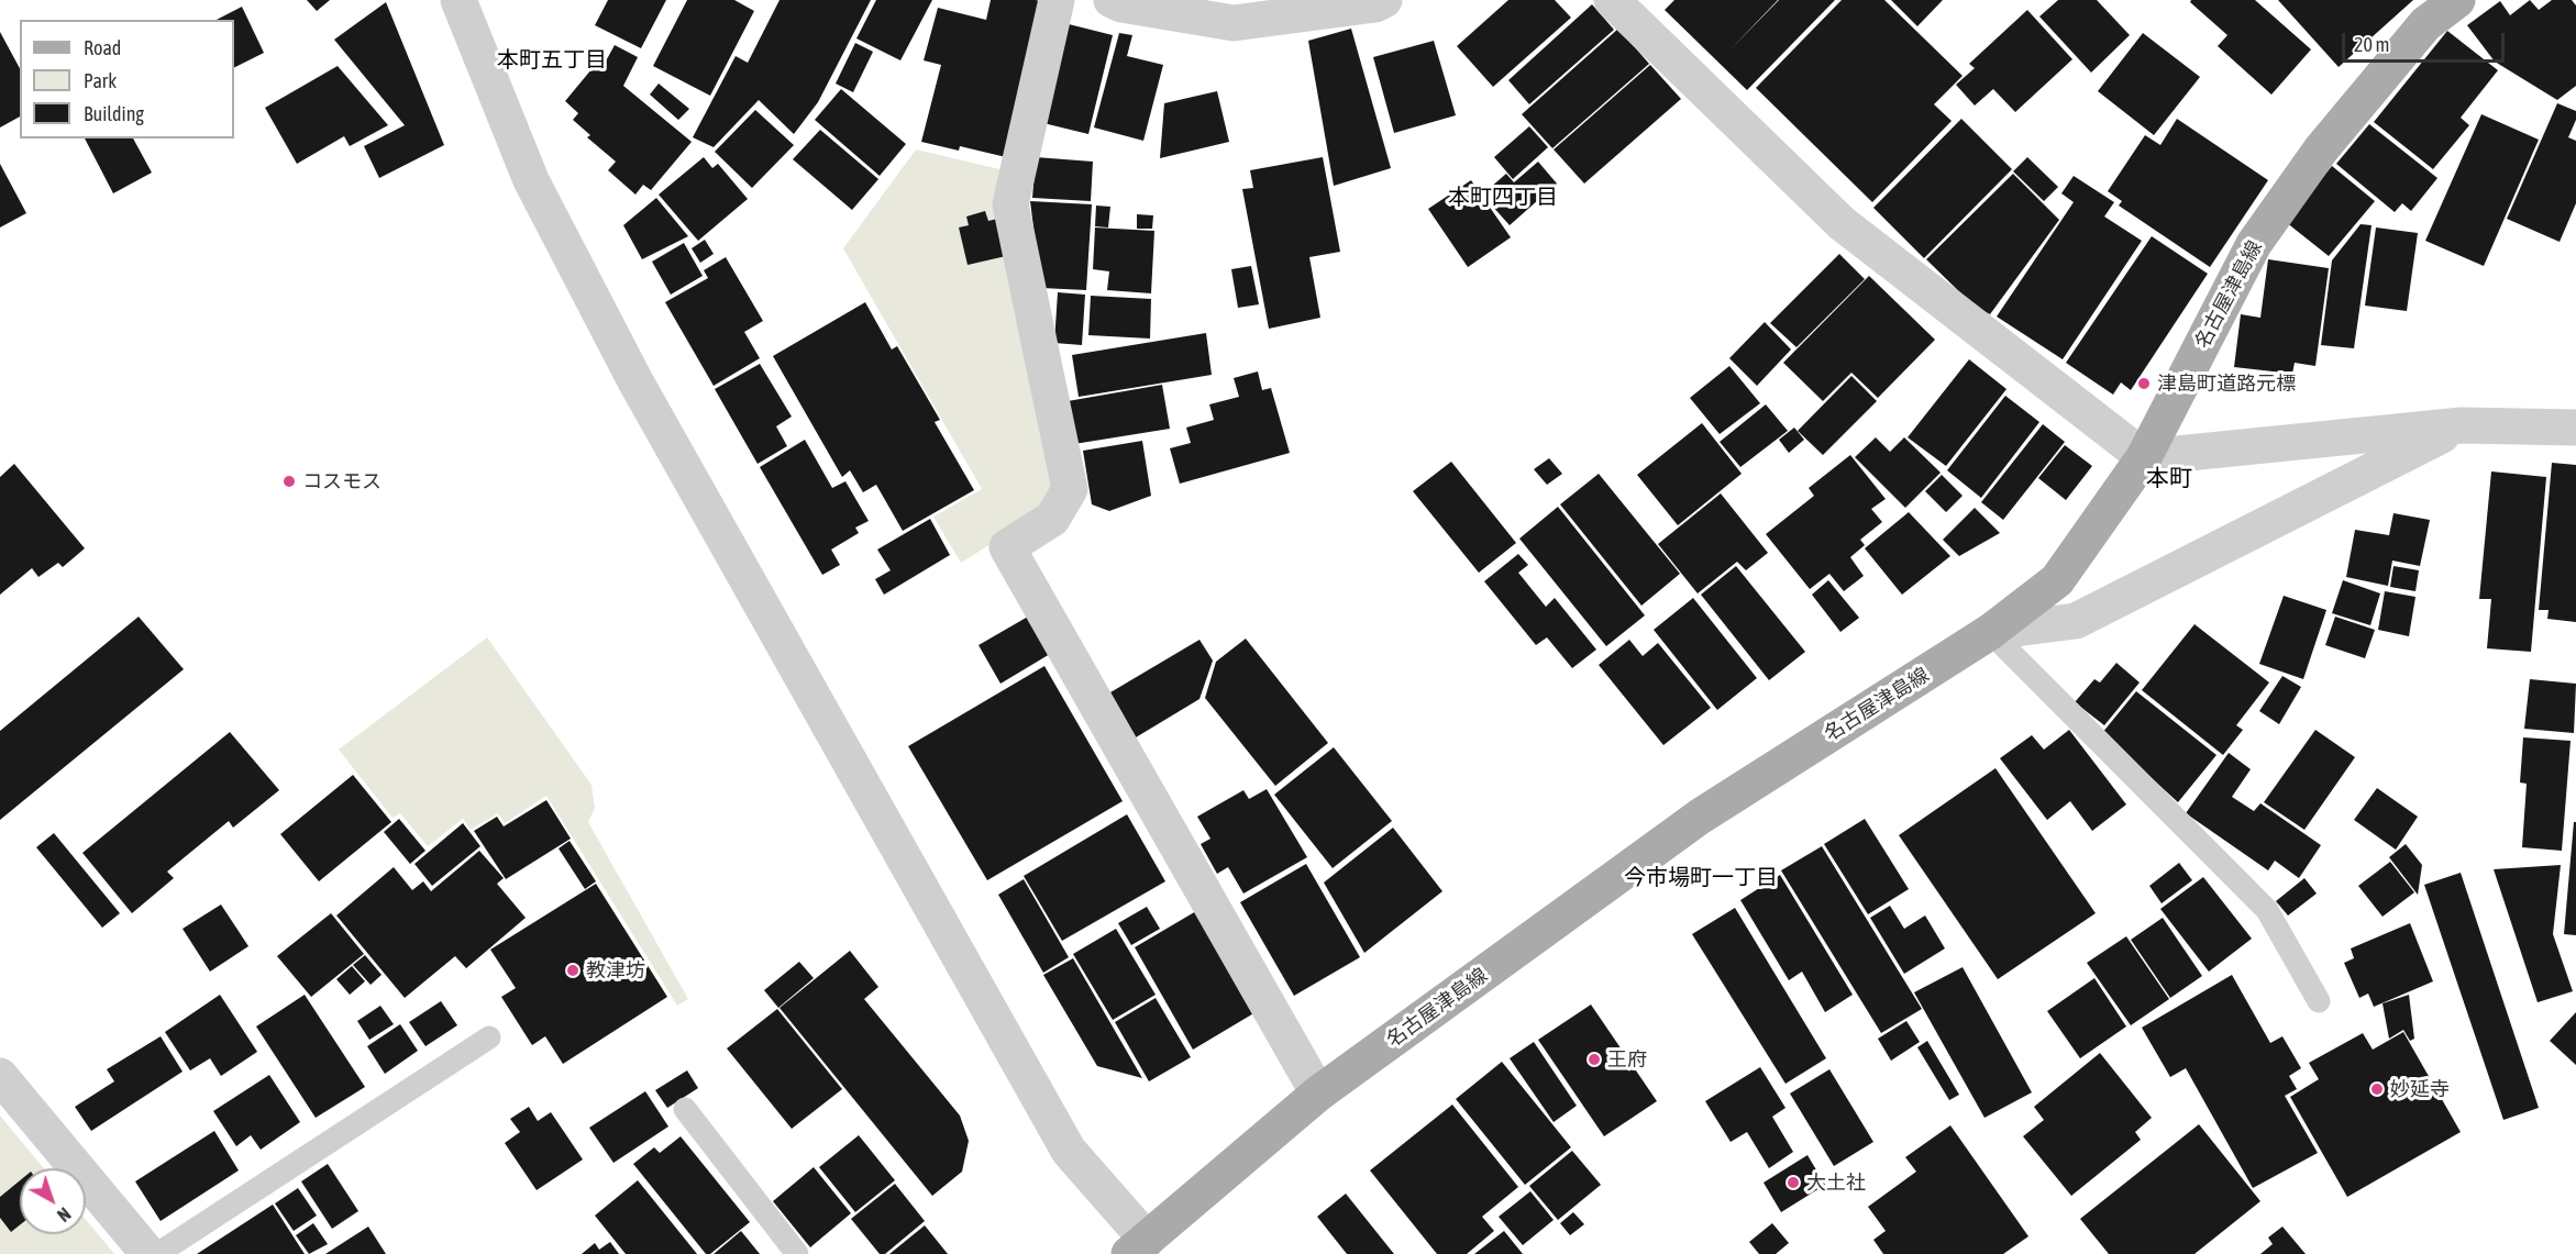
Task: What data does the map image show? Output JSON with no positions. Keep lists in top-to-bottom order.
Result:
{
  "streets": {
    "main road": ["名古屋津島線"]
  },
  "districts": [
    "本町五丁目",
    "本町四丁目",
    "本町",
    "今市場町一丁目"
  ],
  "places": [
    "津島町道路元標",
    "コスモス",
    "教津坊",
    "王府",
    "妙延寺",
    "大土社"
  ],
  "legend": ["Road", "Park", "Building"],
  "scale_bar": "20 m",
  "north": "bottom right"
}
